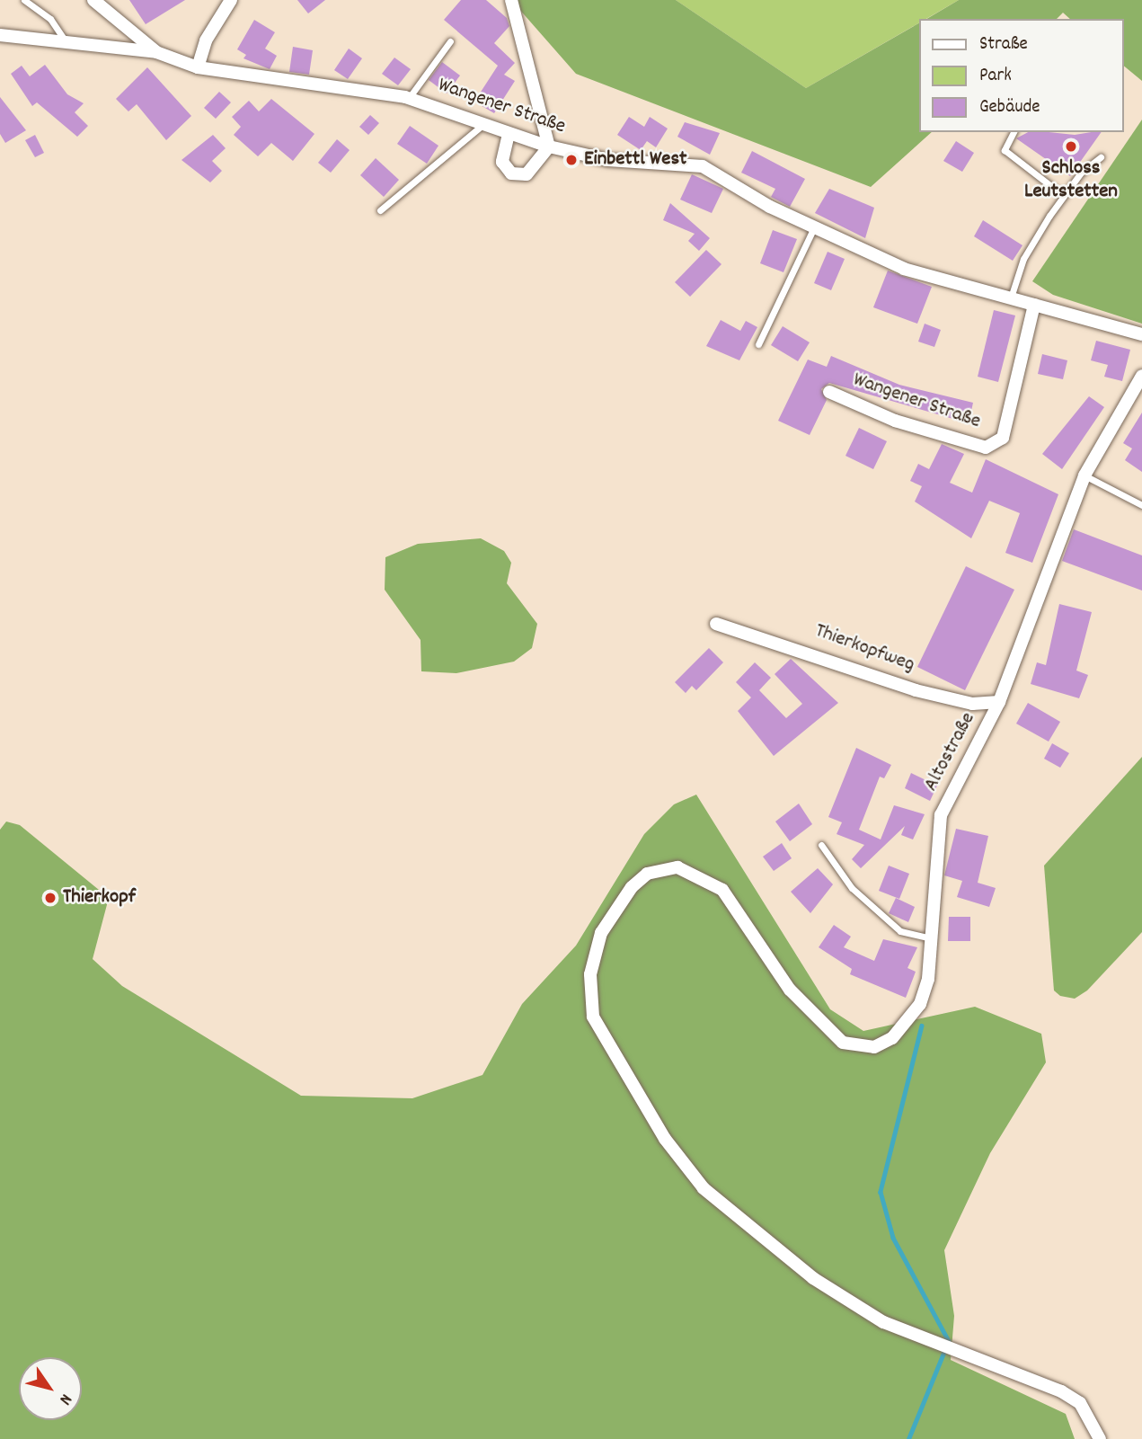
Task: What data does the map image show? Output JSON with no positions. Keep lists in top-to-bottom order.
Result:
{
  "streets": {
    "street": ["Wangener Straße", "Thierkopfweg", "Altostraße"]
  },
  "crossings": [
    ["Thierkopfweg", "Altostraße"]
  ],
  "places": ["Schloss Leutstetten", "Einbettl West", "Thierkopf"],
  "legend": ["Straße", "Park", "Gebäude"],
  "north": "bottom right"
}
